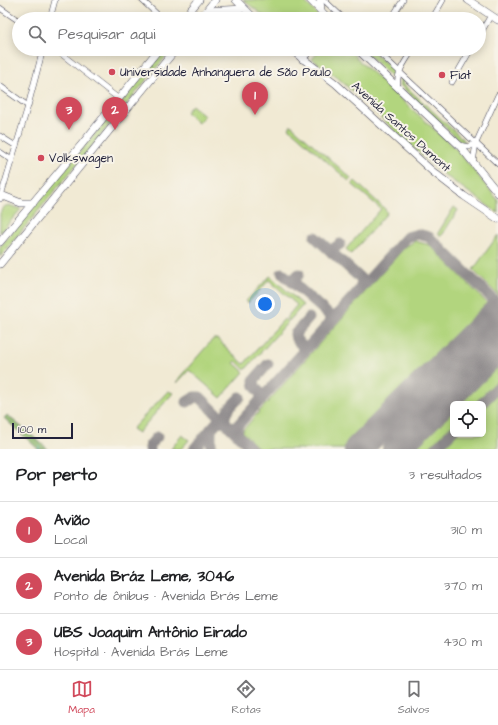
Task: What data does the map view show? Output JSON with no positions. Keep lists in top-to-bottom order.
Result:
{
  "streets": {
    "main road": ["Avenida Santos Dumont"]
  },
  "places": ["Universidade Anhanguera de São Paulo", "Fiat", "Volkswagen"],
  "scale_bar": "100 m",
  "page": {
    "search": "Pesquisar aqui",
    "pins": ["1", "2", "3"],
    "scale": "100 m",
    "heading": ["Por perto", "3 resultados"],
    "list": [
      {
        "mark": "1",
        "name": "Avião",
        "note": "Local",
        "value": "310 m"
      },
      {
        "mark": "2",
        "name": "Avenida Bráz Leme, 3046",
        "note": "Ponto de ônibus · Avenida Brás Leme",
        "value": "370 m"
      },
      {
        "mark": "3",
        "name": "UBS Joaquim Antônio Eirado",
        "note": "Hospital · Avenida Brás Leme",
        "value": "430 m"
      }
    ],
    "nav": ["Mapa", "Rotas", "Salvos"]
  }
}
